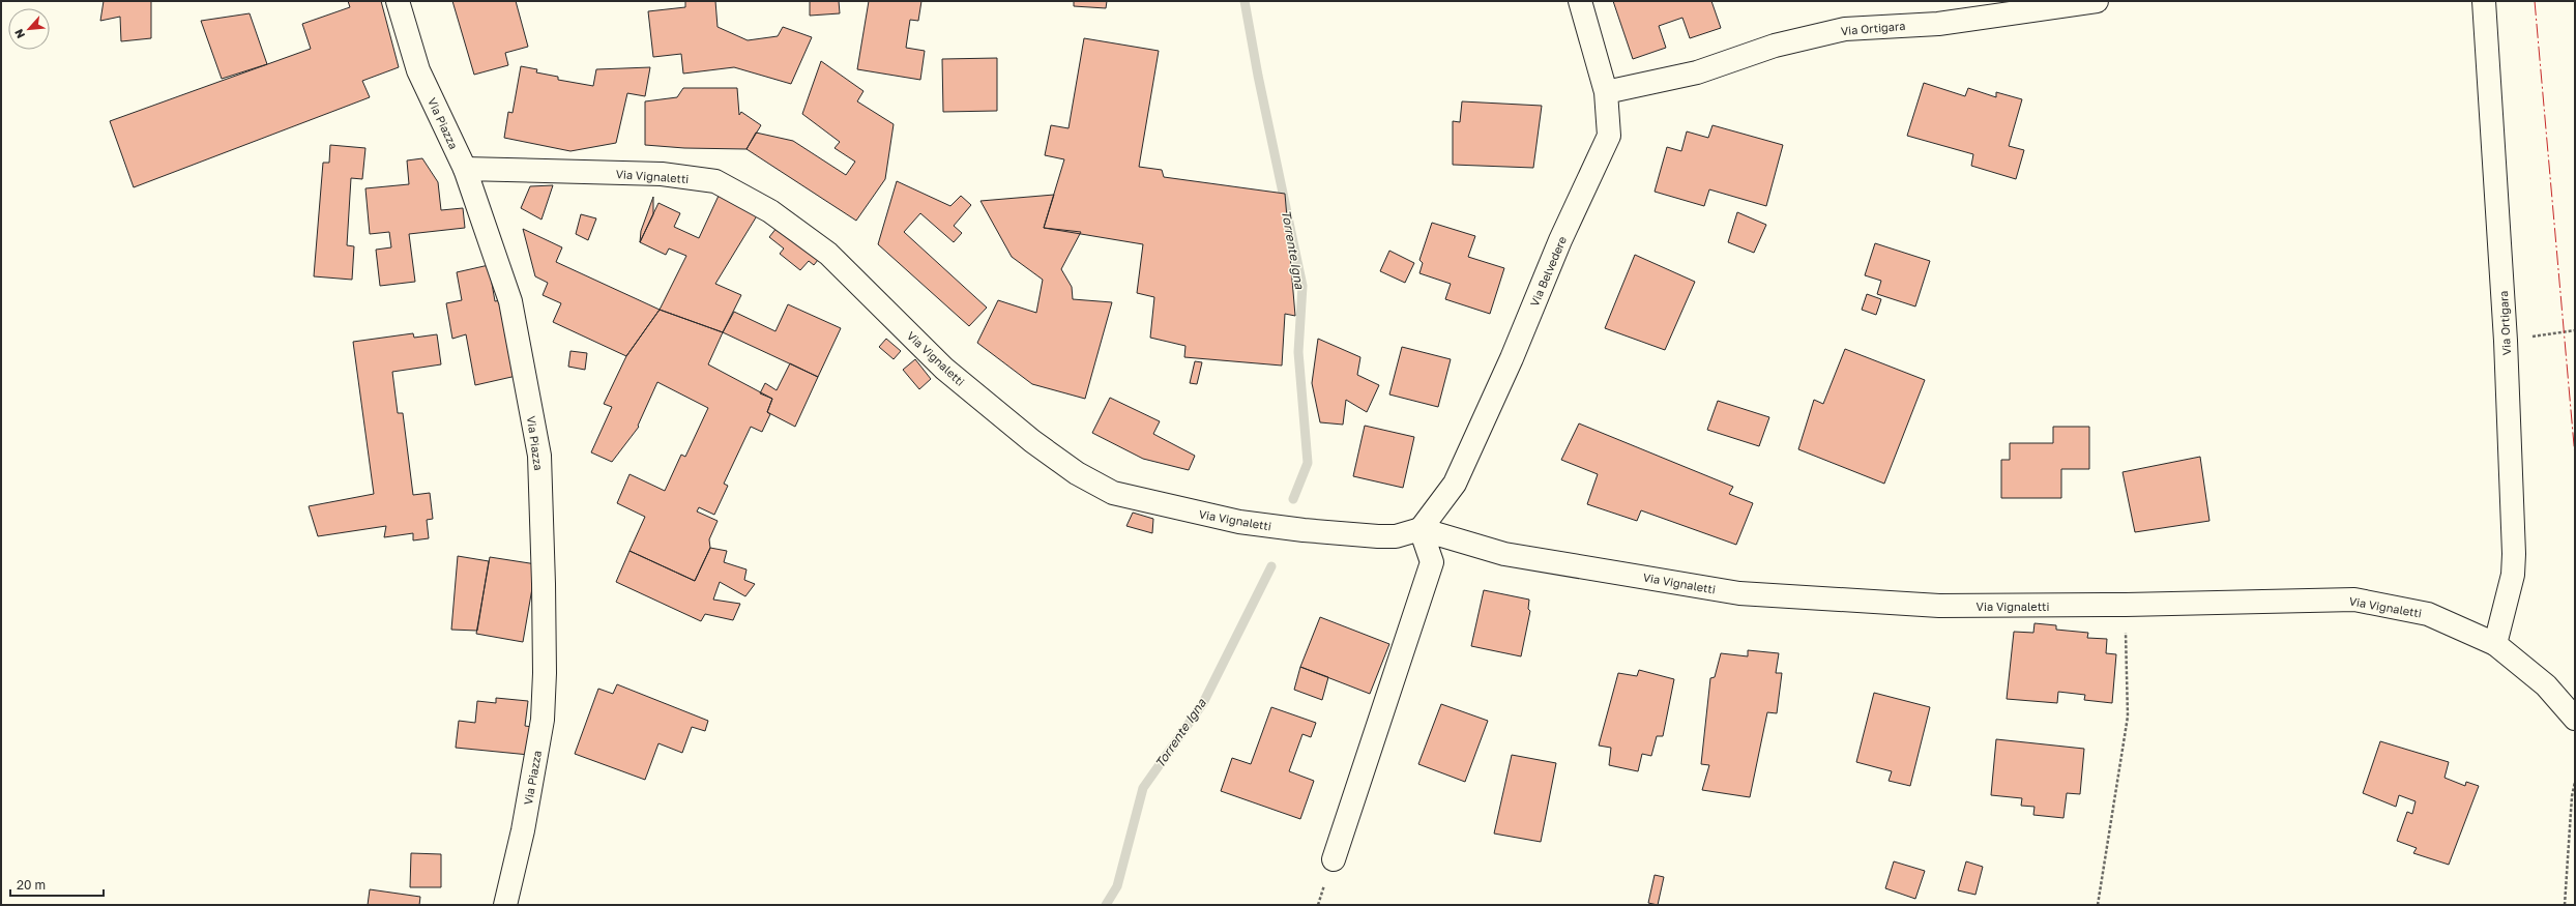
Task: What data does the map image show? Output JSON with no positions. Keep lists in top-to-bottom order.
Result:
{
  "streets": {
    "street": [
      "Via Ortigara",
      "Via Piazza",
      "Via Vignaletti",
      "Via Belvedere"
    ]
  },
  "crossings": [
    ["Via Ortigara", "Via Vignaletti"],
    ["Via Ortigara", "Via Belvedere"],
    ["Via Piazza", "Via Vignaletti"],
    ["Via Vignaletti", "Via Belvedere"]
  ],
  "water": ["Torrente Igna"],
  "scale_bar": "20 m",
  "north": "bottom left"
}
